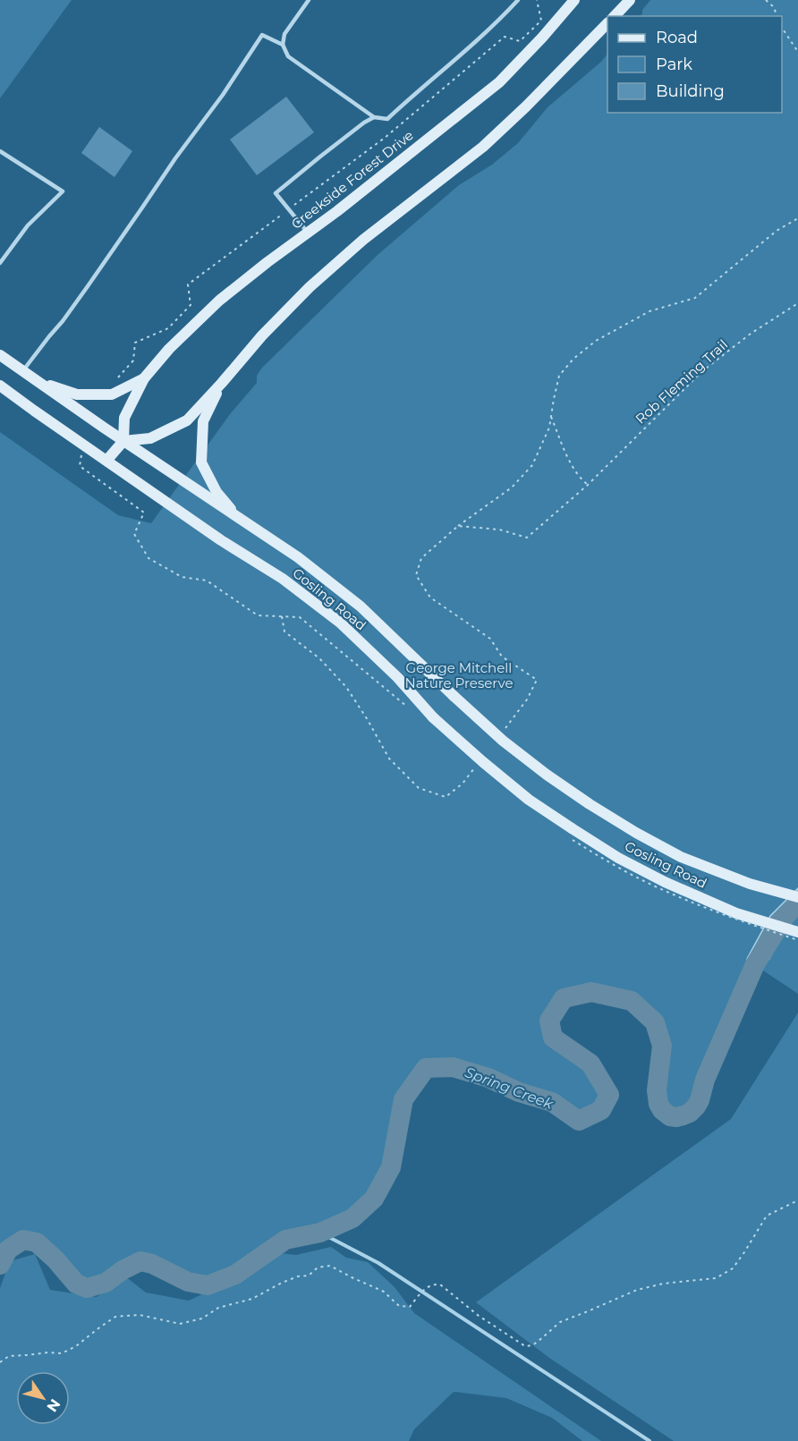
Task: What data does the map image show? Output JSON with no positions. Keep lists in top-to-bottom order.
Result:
{
  "streets": {
    "main road": ["Creekside Forest Drive", "Gosling Road"],
    "path": ["Rob Fleming Trail"]
  },
  "crossings": [
    ["Creekside Forest Drive", "Gosling Road"]
  ],
  "water": ["Spring Creek"],
  "parks": ["George Mitchell Nature Preserve"],
  "legend": ["Road", "Park", "Building"],
  "north": "bottom right"
}
